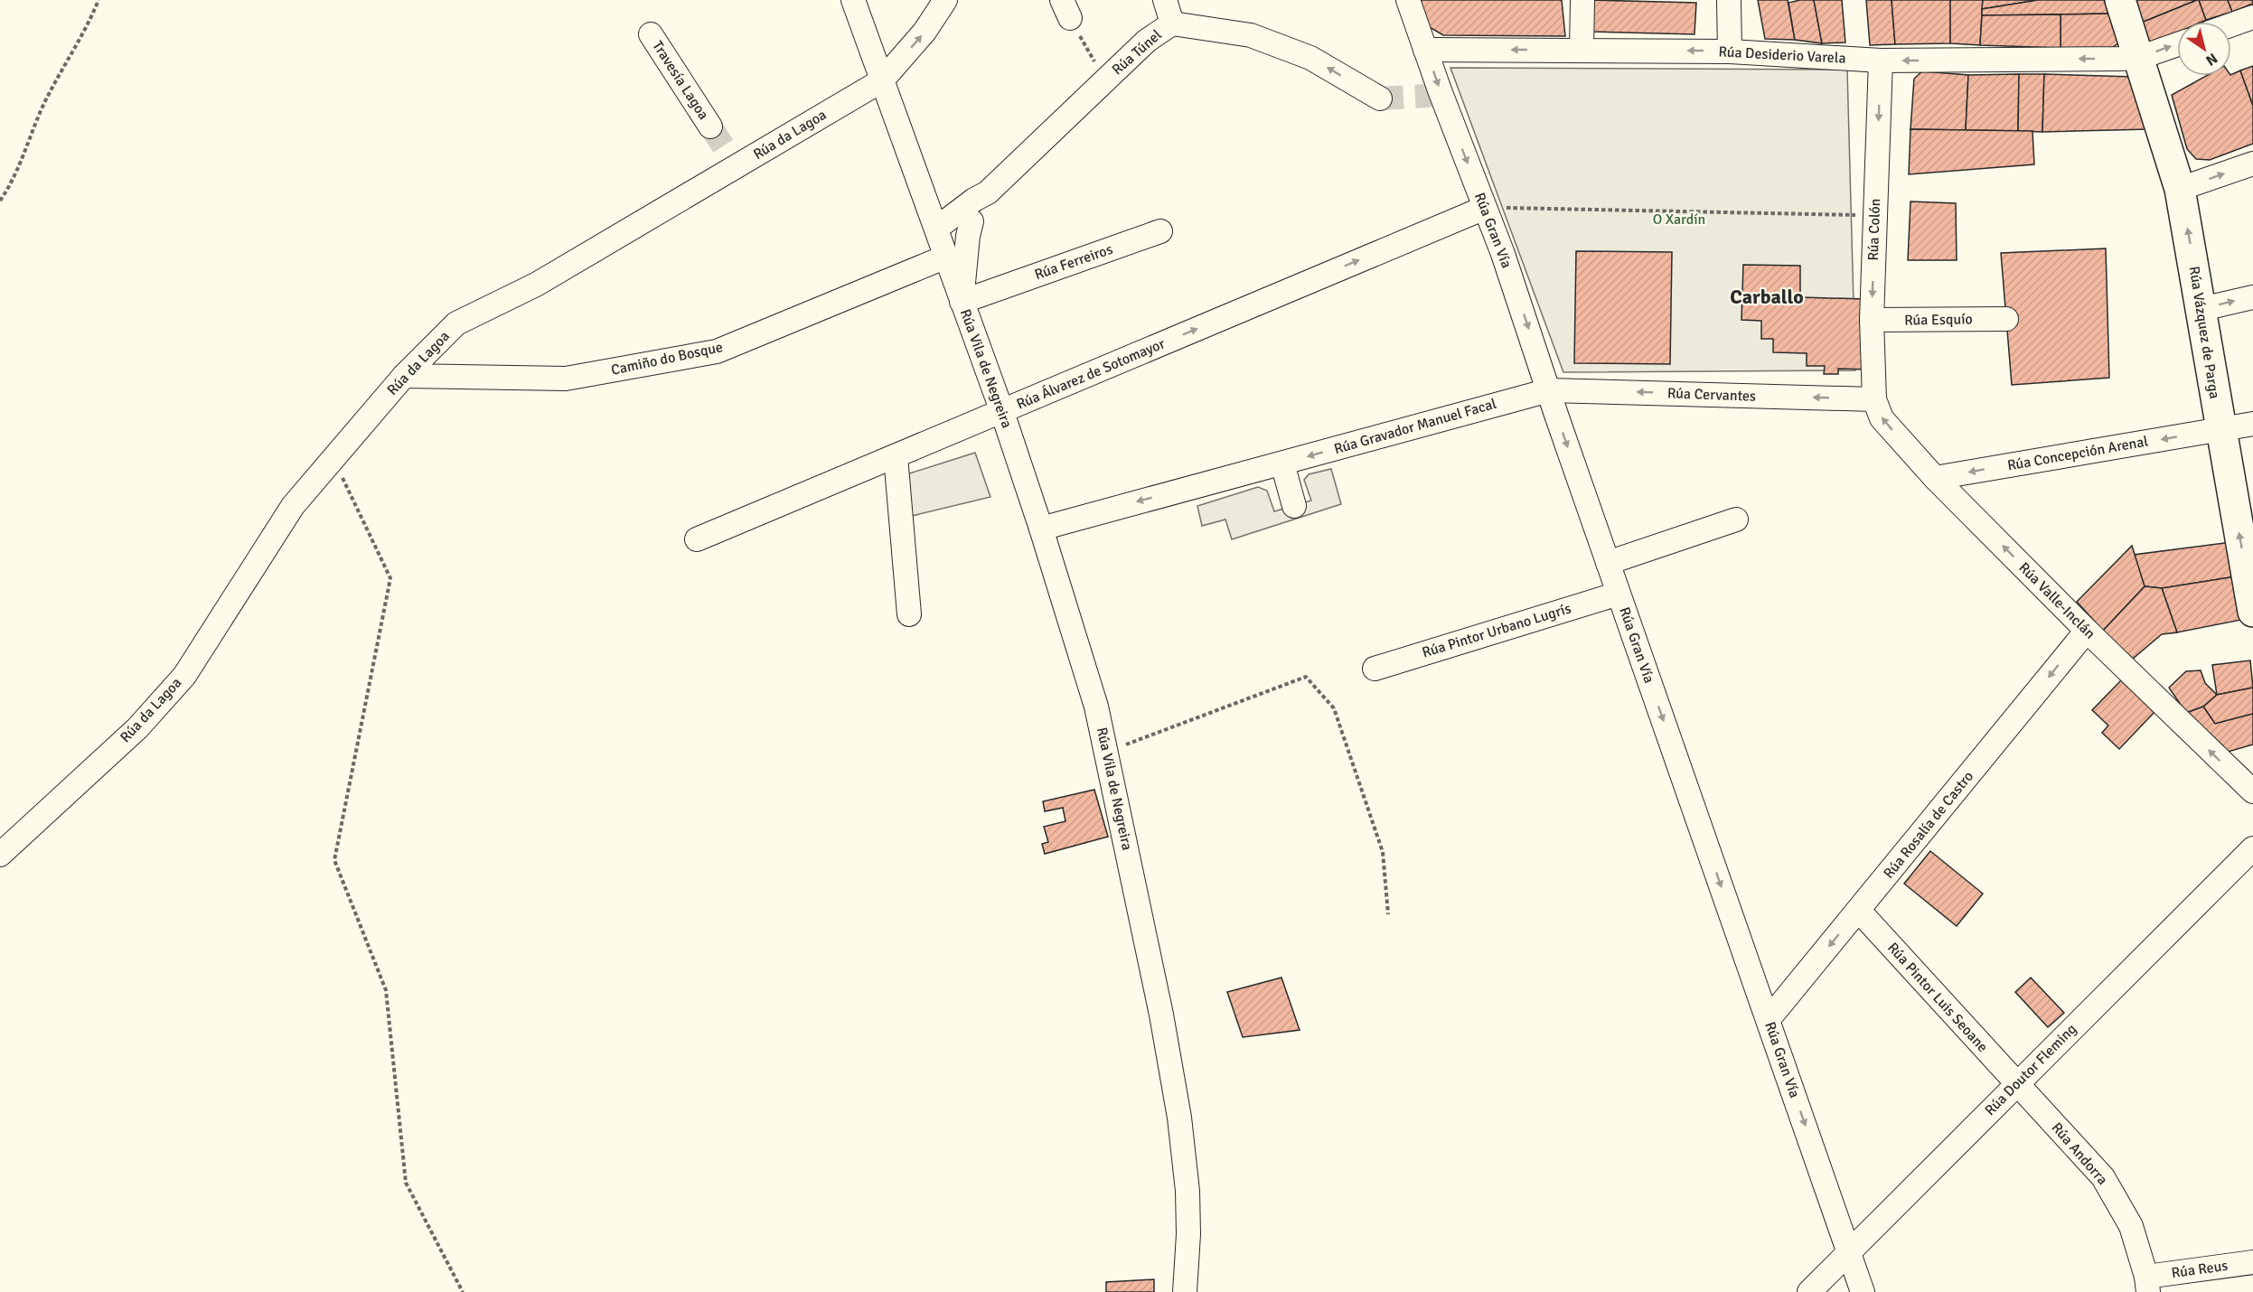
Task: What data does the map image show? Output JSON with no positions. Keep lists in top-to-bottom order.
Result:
{
  "streets": {
    "main road": ["Rúa Vázquez de Parga"],
    "street": [
      "Rúa Túnel",
      "Rúa Desiderio Varela",
      "Travesía Lagoa",
      "Rúa da Lagoa",
      "Rúa Colón",
      "Rúa Gran Vía",
      "Rúa Ferreiros",
      "Rúa Esquío",
      "Camiño do Bosque",
      "Rúa Vila de Negreira",
      "Rúa Álvarez de Sotomayor",
      "Rúa Cervantes",
      "Rúa Gravador Manuel Facal",
      "Rúa Concepción Arenal",
      "Rúa Valle-Inclán",
      "Rúa Pintor Urbano Lugrís",
      "Rúa Rosalía de Castro",
      "Rúa Pintor Luis Seoane",
      "Rúa Doutor Fleming",
      "Rúa Andorra",
      "Rúa Reus"
    ]
  },
  "crossings": [
    ["Rúa Túnel", "Camiño do Bosque"],
    ["Rúa Túnel", "Rúa Vila de Negreira"],
    ["Rúa Desiderio Varela", "Rúa Colón"],
    ["Rúa Desiderio Varela", "Rúa Gran Vía"],
    ["Rúa Desiderio Varela", "Rúa Vázquez de Parga"],
    ["Rúa da Lagoa", "Camiño do Bosque"],
    ["Rúa da Lagoa", "Rúa Vila de Negreira"],
    ["Rúa Colón", "Rúa Esquío"],
    ["Rúa Colón", "Rúa Cervantes"],
    ["Rúa Colón", "Rúa Valle-Inclán"],
    ["Rúa Gran Vía", "Rúa Álvarez de Sotomayor"],
    ["Rúa Gran Vía", "Rúa Cervantes"],
    ["Rúa Gran Vía", "Rúa Gravador Manuel Facal"],
    ["Rúa Gran Vía", "Rúa Pintor Urbano Lugrís"],
    ["Rúa Gran Vía", "Rúa Rosalía de Castro"],
    ["Rúa Gran Vía", "Rúa Doutor Fleming"],
    ["Rúa Ferreiros", "Rúa Vila de Negreira"],
    ["Rúa Vázquez de Parga", "Rúa Concepción Arenal"],
    ["Camiño do Bosque", "Rúa Vila de Negreira"],
    ["Rúa Vila de Negreira", "Rúa Álvarez de Sotomayor"],
    ["Rúa Vila de Negreira", "Rúa Gravador Manuel Facal"],
    ["Rúa Cervantes", "Rúa Gravador Manuel Facal"],
    ["Rúa Cervantes", "Rúa Valle-Inclán"],
    ["Rúa Concepción Arenal", "Rúa Valle-Inclán"],
    ["Rúa Valle-Inclán", "Rúa Rosalía de Castro"],
    ["Rúa Rosalía de Castro", "Rúa Pintor Luis Seoane"],
    ["Rúa Pintor Luis Seoane", "Rúa Doutor Fleming"],
    ["Rúa Pintor Luis Seoane", "Rúa Andorra"],
    ["Rúa Doutor Fleming", "Rúa Andorra"],
    ["Rúa Andorra", "Rúa Reus"]
  ],
  "one_way": [
    "Rúa Túnel",
    "Rúa Desiderio Varela",
    "Rúa Colón",
    "Rúa Gran Vía",
    "Rúa Vázquez de Parga",
    "Rúa Álvarez de Sotomayor",
    "Rúa Gravador Manuel Facal",
    "Rúa Concepción Arenal",
    "Rúa Valle-Inclán",
    "Rúa Rosalía de Castro"
  ],
  "districts": ["Carballo"],
  "parks": ["O Xardín"],
  "north": "bottom right"
}
